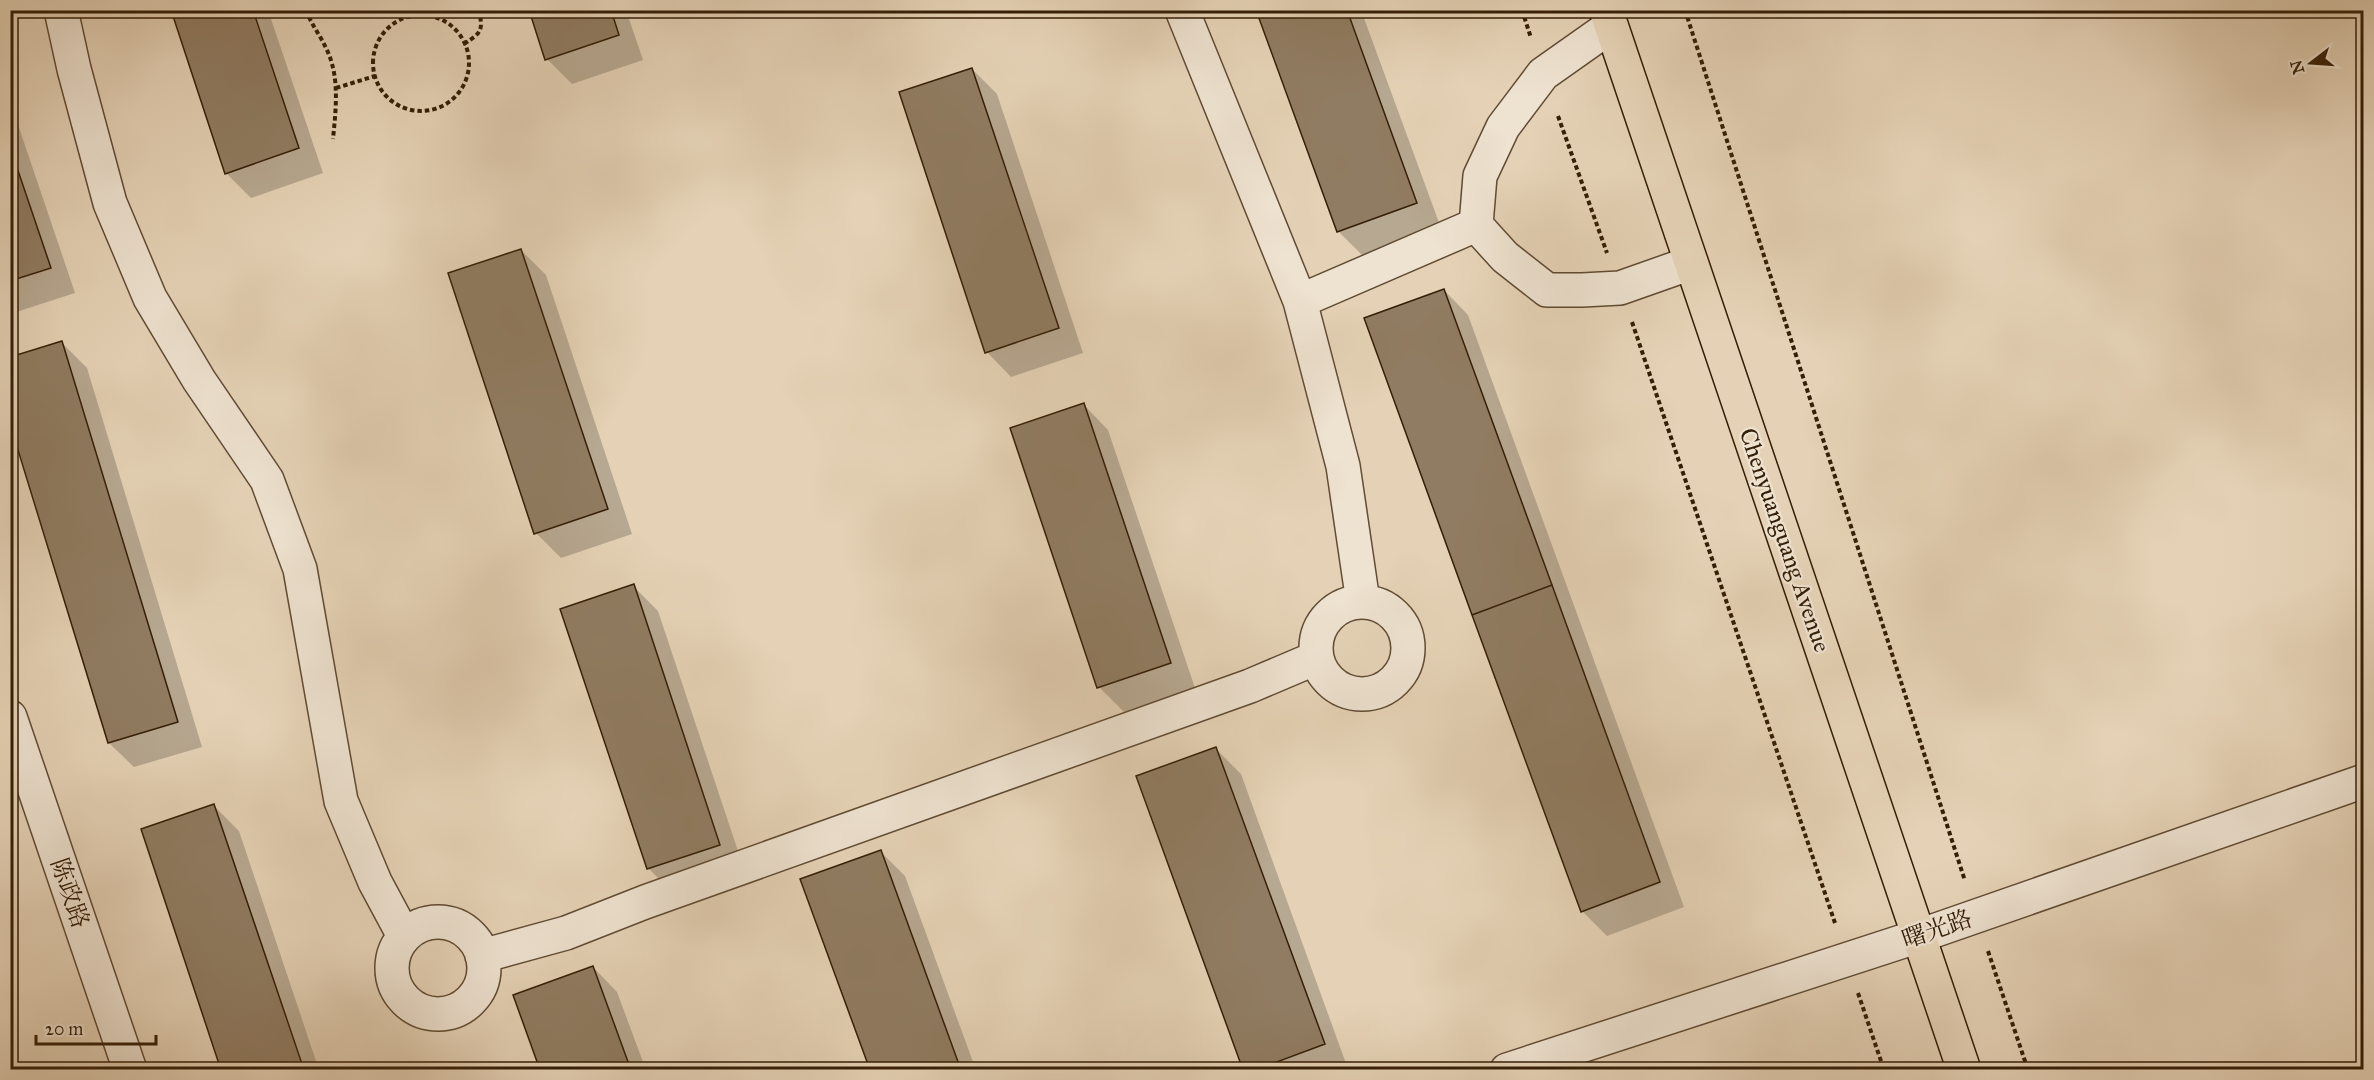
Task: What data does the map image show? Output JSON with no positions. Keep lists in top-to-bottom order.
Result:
{
  "streets": {
    "main road": ["Chenyuanguang Avenue"],
    "street": ["陈政路", "曙光路"]
  },
  "crossings": [
    ["Chenyuanguang Avenue", "曙光路"]
  ],
  "scale_bar": "20 m",
  "north": "left"
}
